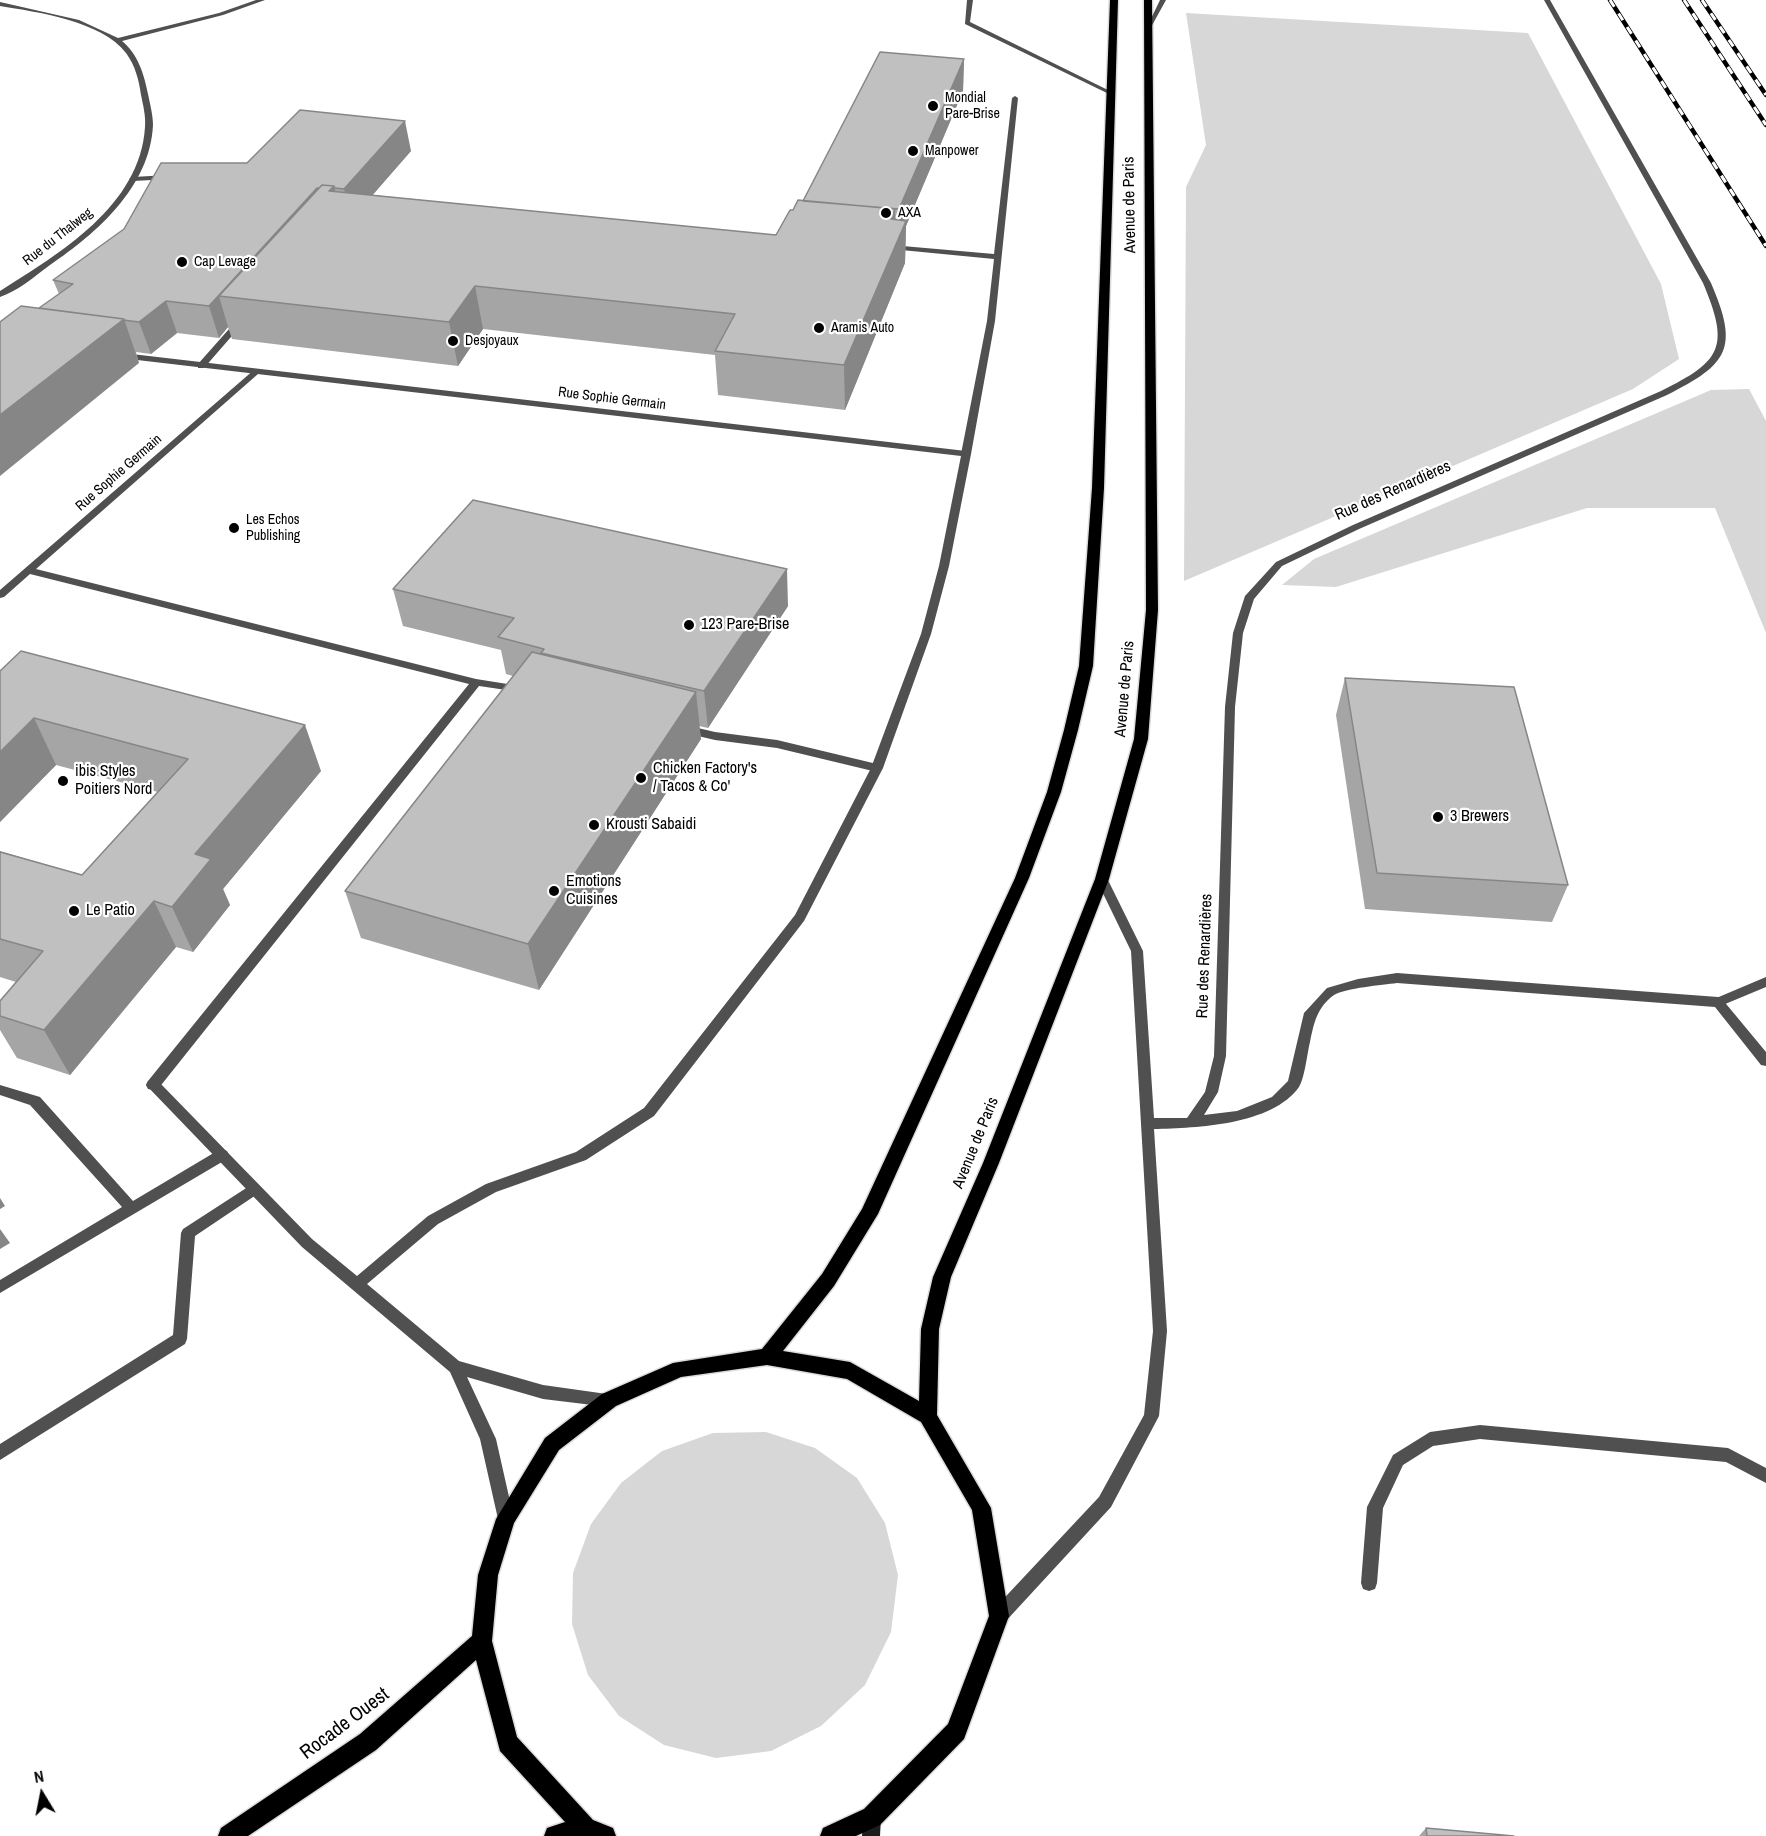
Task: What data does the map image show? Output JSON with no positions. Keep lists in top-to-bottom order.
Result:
{
  "streets": {
    "main road": ["Avenue de Paris", "Rocade Ouest"],
    "street": ["Rue du Thalweg", "Rue Sophie Germain", "Rue des Renardières"]
  },
  "places": [
    "Mondial Pare-Brise",
    "Manpower",
    "AXA",
    "Cap Levage",
    "Aramis Auto",
    "Desjoyaux",
    "Les Echos Publishing",
    "123 Pare-Brise",
    "Chicken Factory's / Tacos & Co'",
    "ibis Styles Poitiers Nord",
    "3 Brewers",
    "Krousti Sabaidi",
    "Emotions Cuisines",
    "Le Patio"
  ],
  "north": "top"
}
